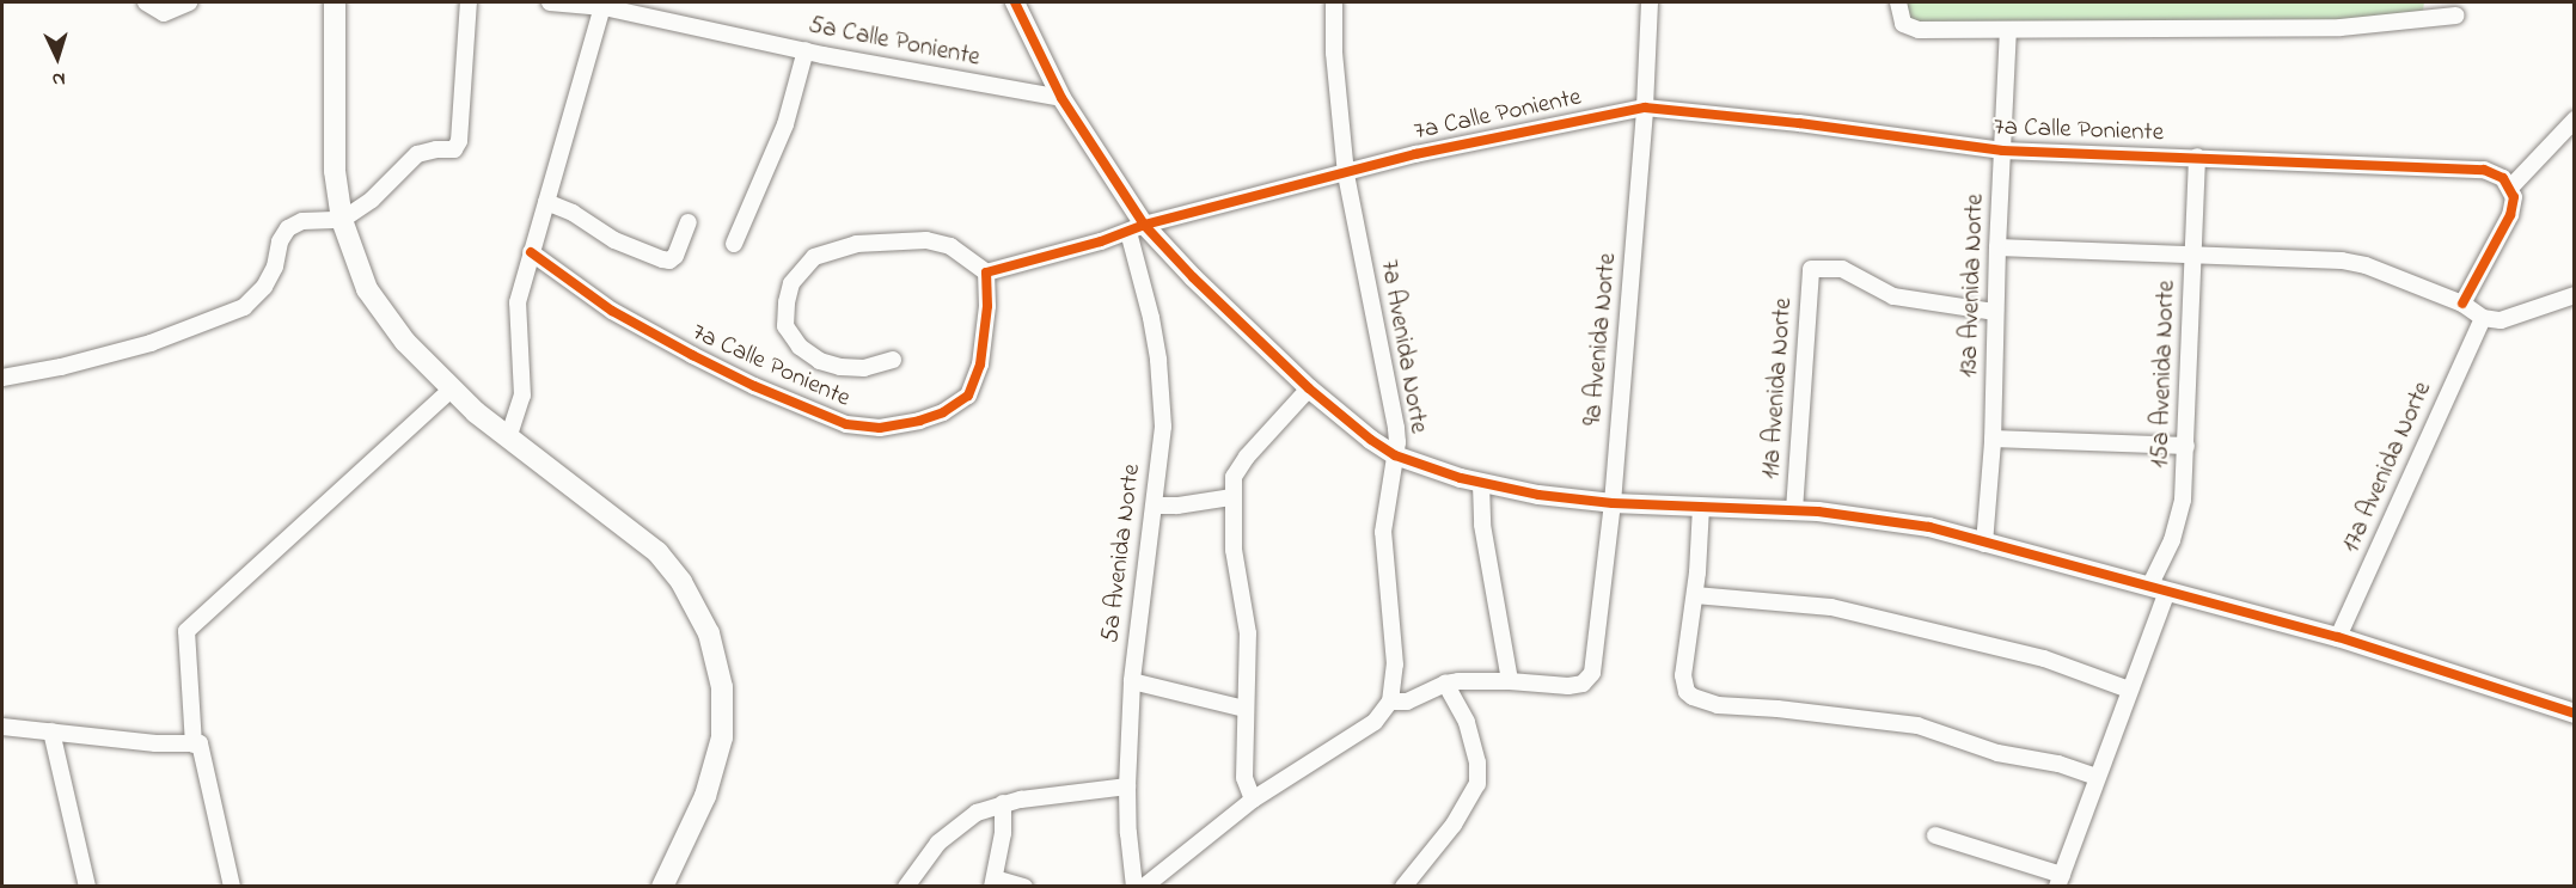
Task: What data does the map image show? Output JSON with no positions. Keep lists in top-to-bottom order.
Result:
{
  "streets": {
    "street": [
      "5a Calle Poniente",
      "7a Calle Poniente",
      "13a Avenida Norte",
      "9a Avenida Norte",
      "7a Avenida Norte",
      "15a Avenida Norte",
      "11a Avenida Norte",
      "17a Avenida Norte",
      "5a Avenida Norte"
    ]
  },
  "crossings": [
    ["5a Calle Poniente", "5a Avenida Norte"],
    ["7a Calle Poniente", "13a Avenida Norte"],
    ["7a Calle Poniente", "9a Avenida Norte"],
    ["7a Calle Poniente", "7a Avenida Norte"],
    ["7a Calle Poniente", "15a Avenida Norte"],
    ["7a Calle Poniente", "5a Avenida Norte"],
    ["13a Avenida Norte", "11a Avenida Norte"]
  ],
  "north": "bottom"
}
